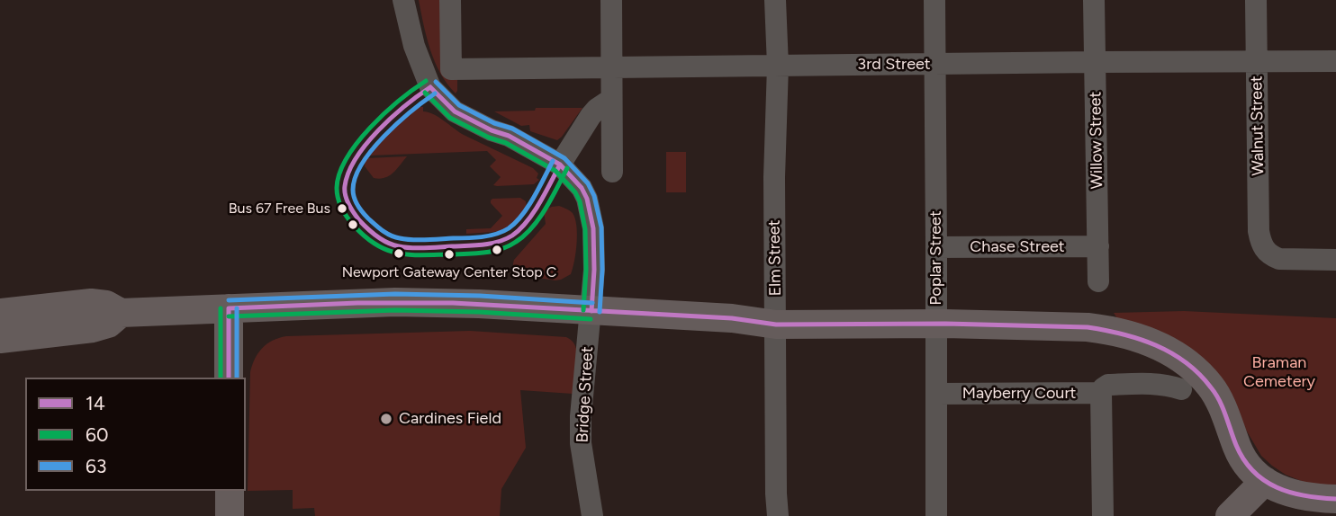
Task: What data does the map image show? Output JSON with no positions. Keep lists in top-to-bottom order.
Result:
{
  "streets": {
    "street": [
      "3rd Street",
      "Walnut Street",
      "Willow Street",
      "Chase Street",
      "Elm Street",
      "Poplar Street",
      "Mayberry Court",
      "Bridge Street"
    ]
  },
  "crossings": [
    ["3rd Street", "Walnut Street"],
    ["3rd Street", "Willow Street"],
    ["3rd Street", "Elm Street"],
    ["3rd Street", "Poplar Street"],
    ["Willow Street", "Chase Street"],
    ["Chase Street", "Poplar Street"],
    ["Poplar Street", "Mayberry Court"]
  ],
  "parks": ["Braman Cemetery"],
  "places": ["Bus 67 Free Bus", "Newport Gateway Center Stop C", "Cardines Field"],
  "lines": ["transit line 60", "transit line 63", "transit line 14"],
  "legend": ["14", "60", "63"]
}
